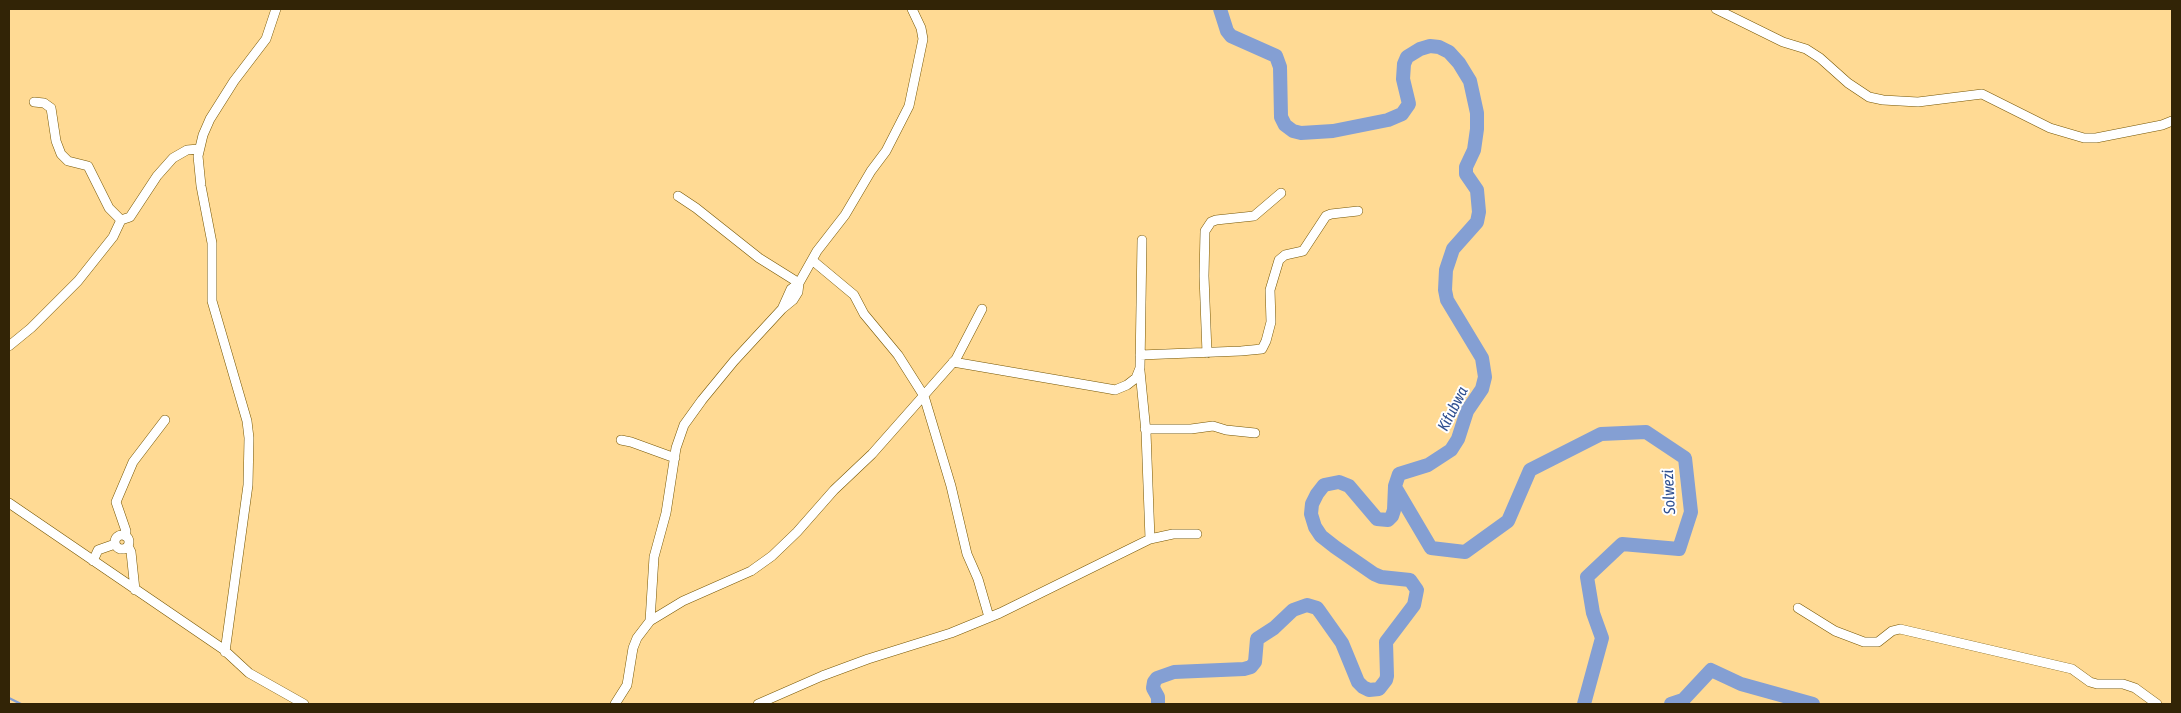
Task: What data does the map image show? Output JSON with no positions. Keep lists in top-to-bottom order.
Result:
{
  "water": ["Kifubwa", "Solwezi"]
}
